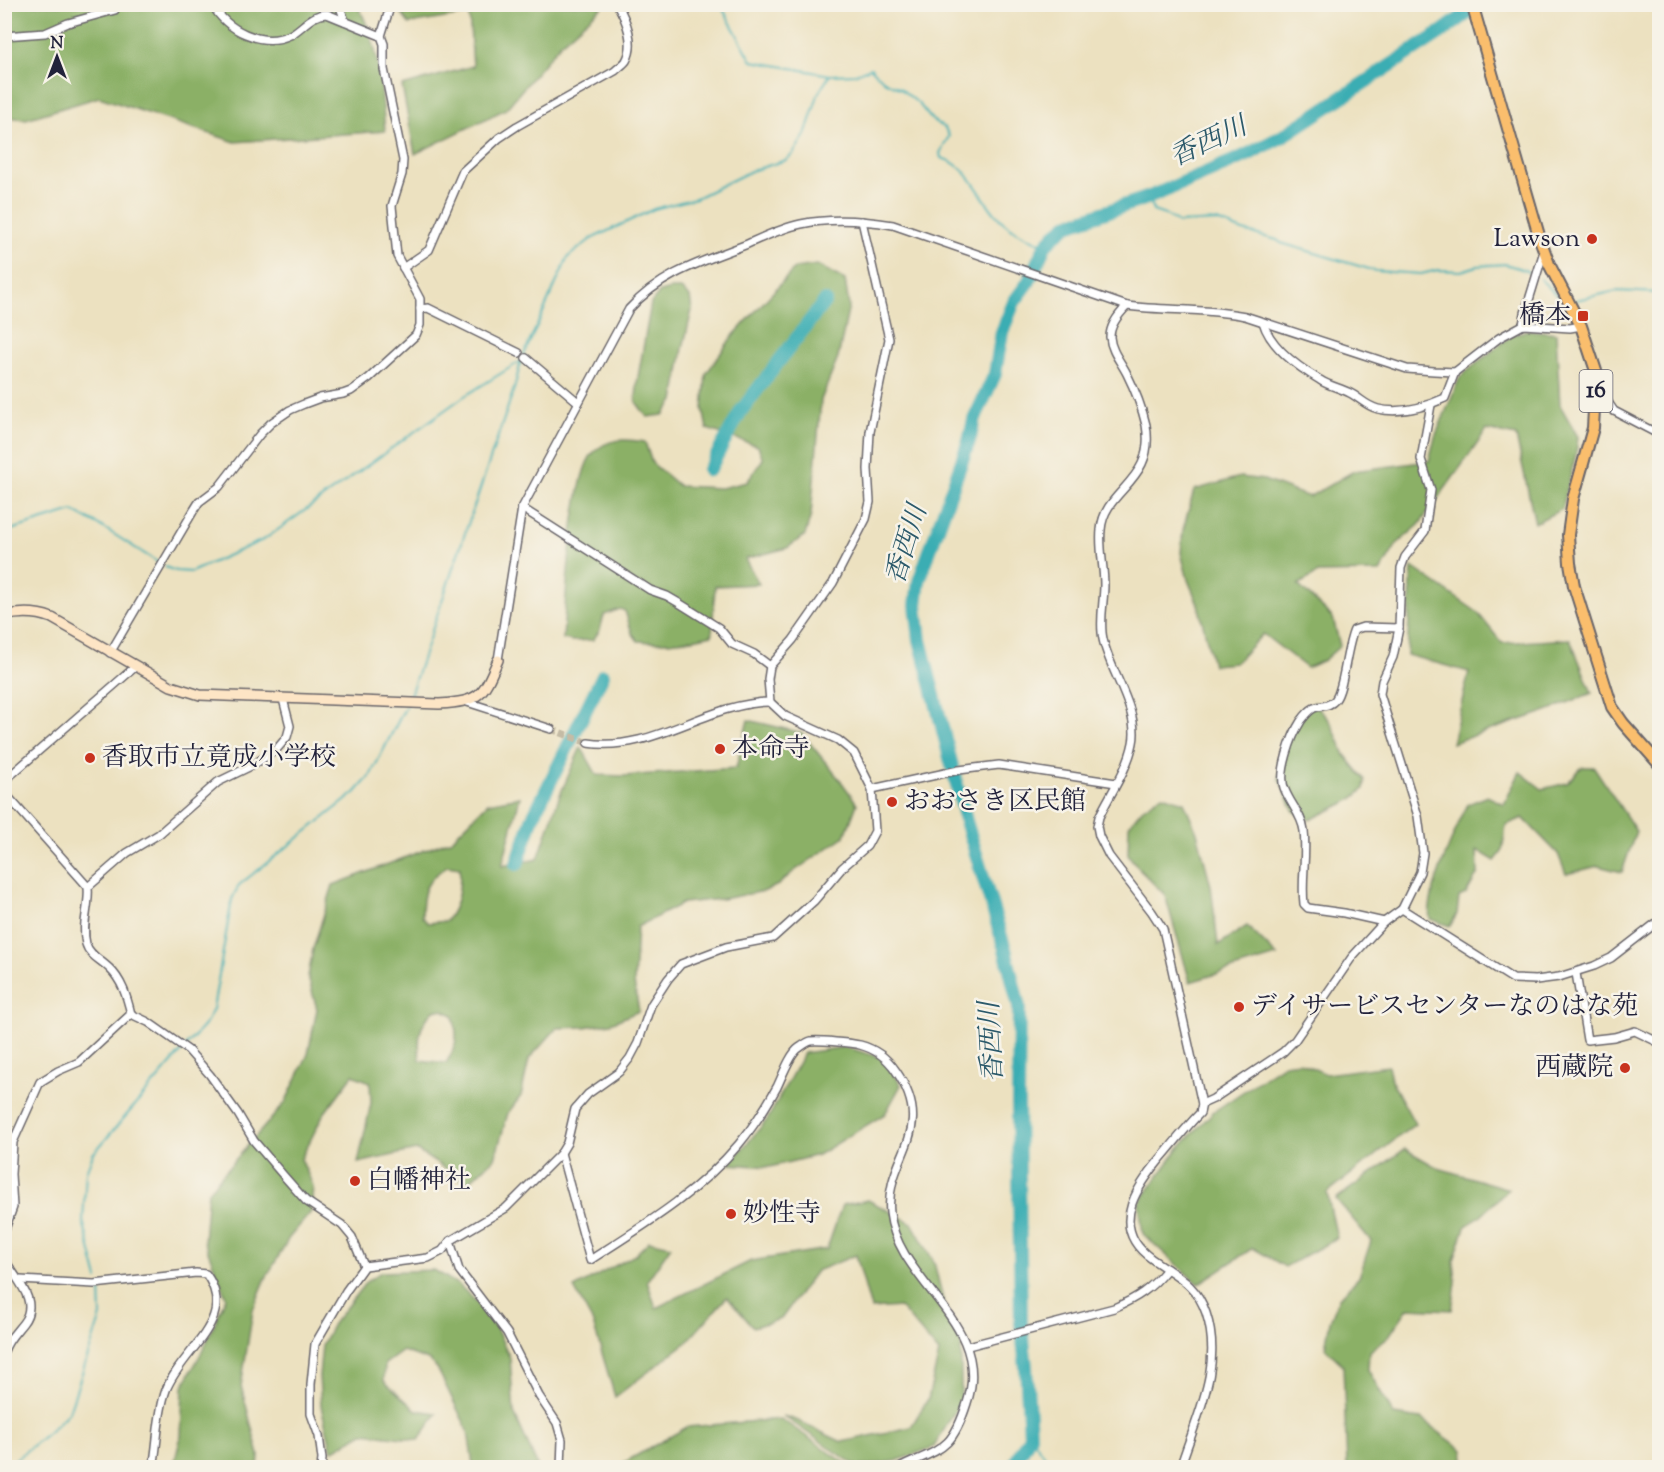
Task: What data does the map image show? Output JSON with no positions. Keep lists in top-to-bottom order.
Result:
{
  "streets": {
    "main road": ["16"]
  },
  "water": ["香西川"],
  "places": {
    "other": [
      "Lawson",
      "本命寺",
      "香取市立竟成小学校",
      "おおさき区民館",
      "デイサービスセンターなのはな苑",
      "西蔵院",
      "白幡神社",
      "妙性寺"
    ],
    "transit": ["橋本"]
  },
  "north": "top"
}
